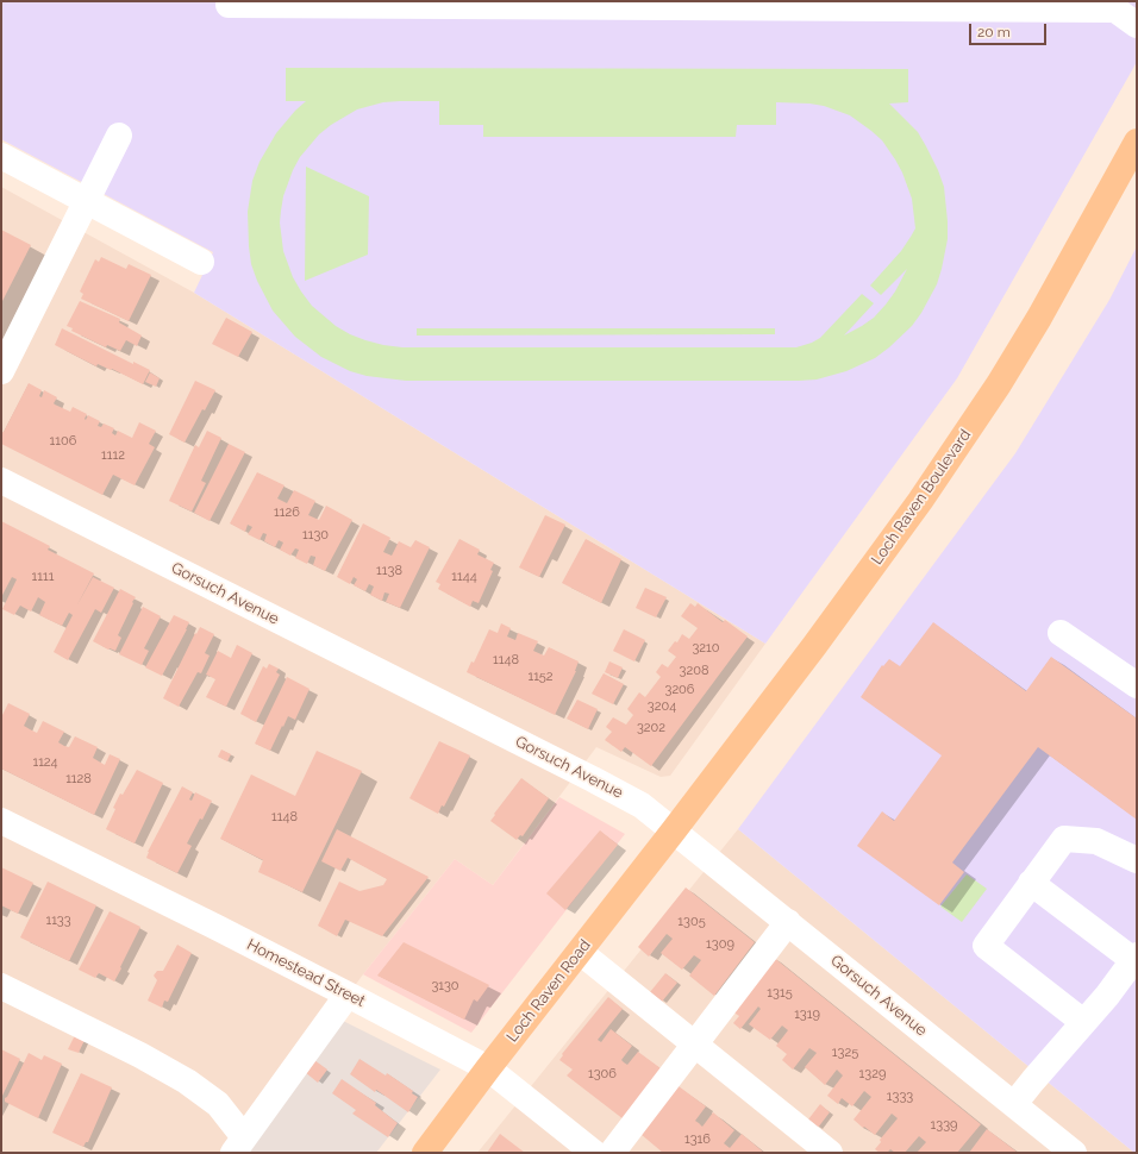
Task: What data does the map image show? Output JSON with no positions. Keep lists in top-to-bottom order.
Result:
{
  "streets": {
    "main road": ["Loch Raven Boulevard", "Loch Raven Road"],
    "street": ["Gorsuch Avenue", "Homestead Street"]
  },
  "crossings": [
    ["Loch Raven Boulevard", "Gorsuch Avenue"],
    ["Loch Raven Boulevard", "Loch Raven Road"],
    ["Gorsuch Avenue", "Loch Raven Road"],
    ["Homestead Street", "Loch Raven Road"]
  ],
  "house_numbers": [
    "1106",
    "1112",
    "1126",
    "1130",
    "1138",
    "1111",
    "1144",
    "3210",
    "1148",
    "3208",
    "1152",
    "3206",
    "3204",
    "3202",
    "1124",
    "1128",
    "1148",
    "1133",
    "1305",
    "1309",
    "3130",
    "1315",
    "1319",
    "1325",
    "1306",
    "1329",
    "1333",
    "1339",
    "1316"
  ],
  "scale_bar": "20 m"
}
